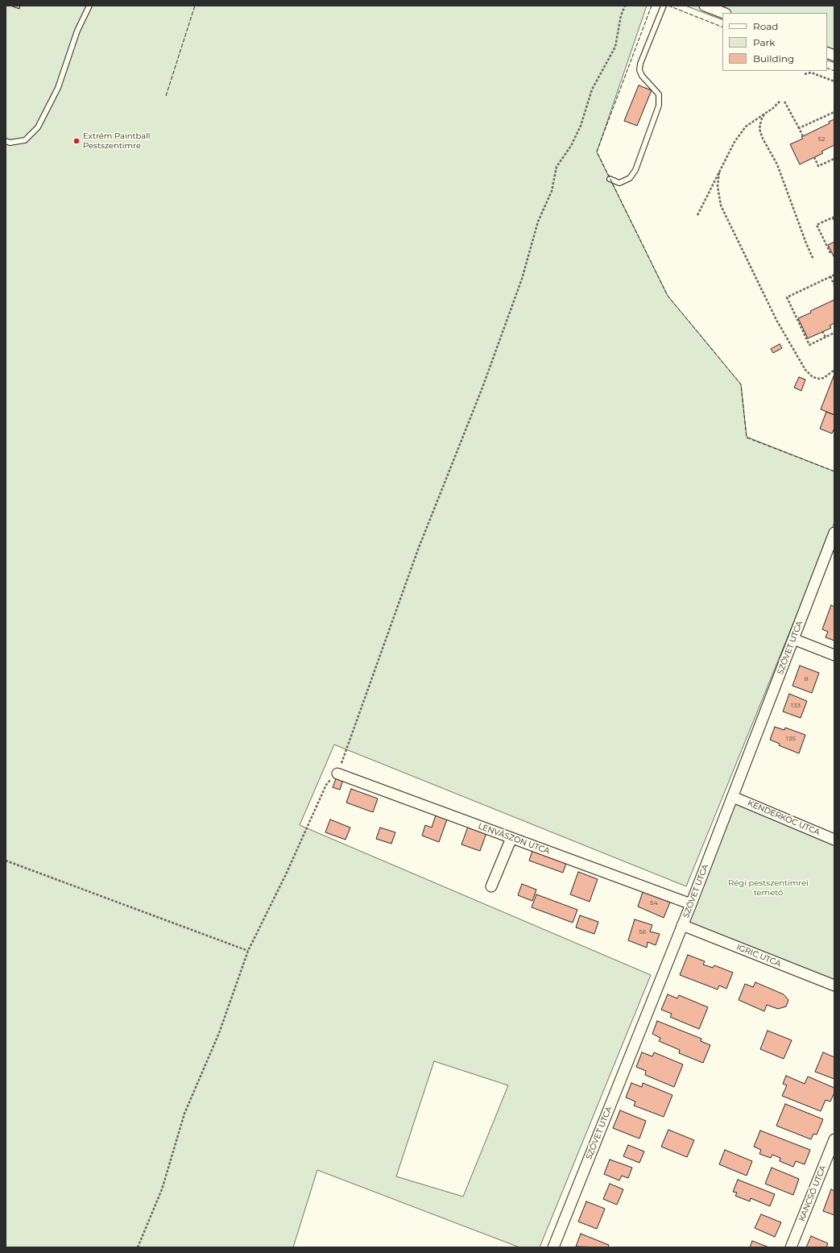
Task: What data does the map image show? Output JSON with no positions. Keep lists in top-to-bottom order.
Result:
{
  "streets": {
    "street": [
      "SZÖVET UTCA",
      "KENDERKÓC UTCA",
      "LENVÁSZON UTCA",
      "IGRIC UTCA",
      "KANCSÓ UTCA"
    ]
  },
  "crossings": [
    ["SZÖVET UTCA", "KENDERKÓC UTCA"],
    ["SZÖVET UTCA", "LENVÁSZON UTCA"],
    ["SZÖVET UTCA", "IGRIC UTCA"]
  ],
  "parks": ["Régi pestszentimrei temető"],
  "places": ["Extrém Paintball Pestszentimre"],
  "house_numbers": [
    "52",
    "8",
    "133",
    "135",
    "54",
    "56"
  ],
  "legend": ["Road", "Park", "Building"]
}
